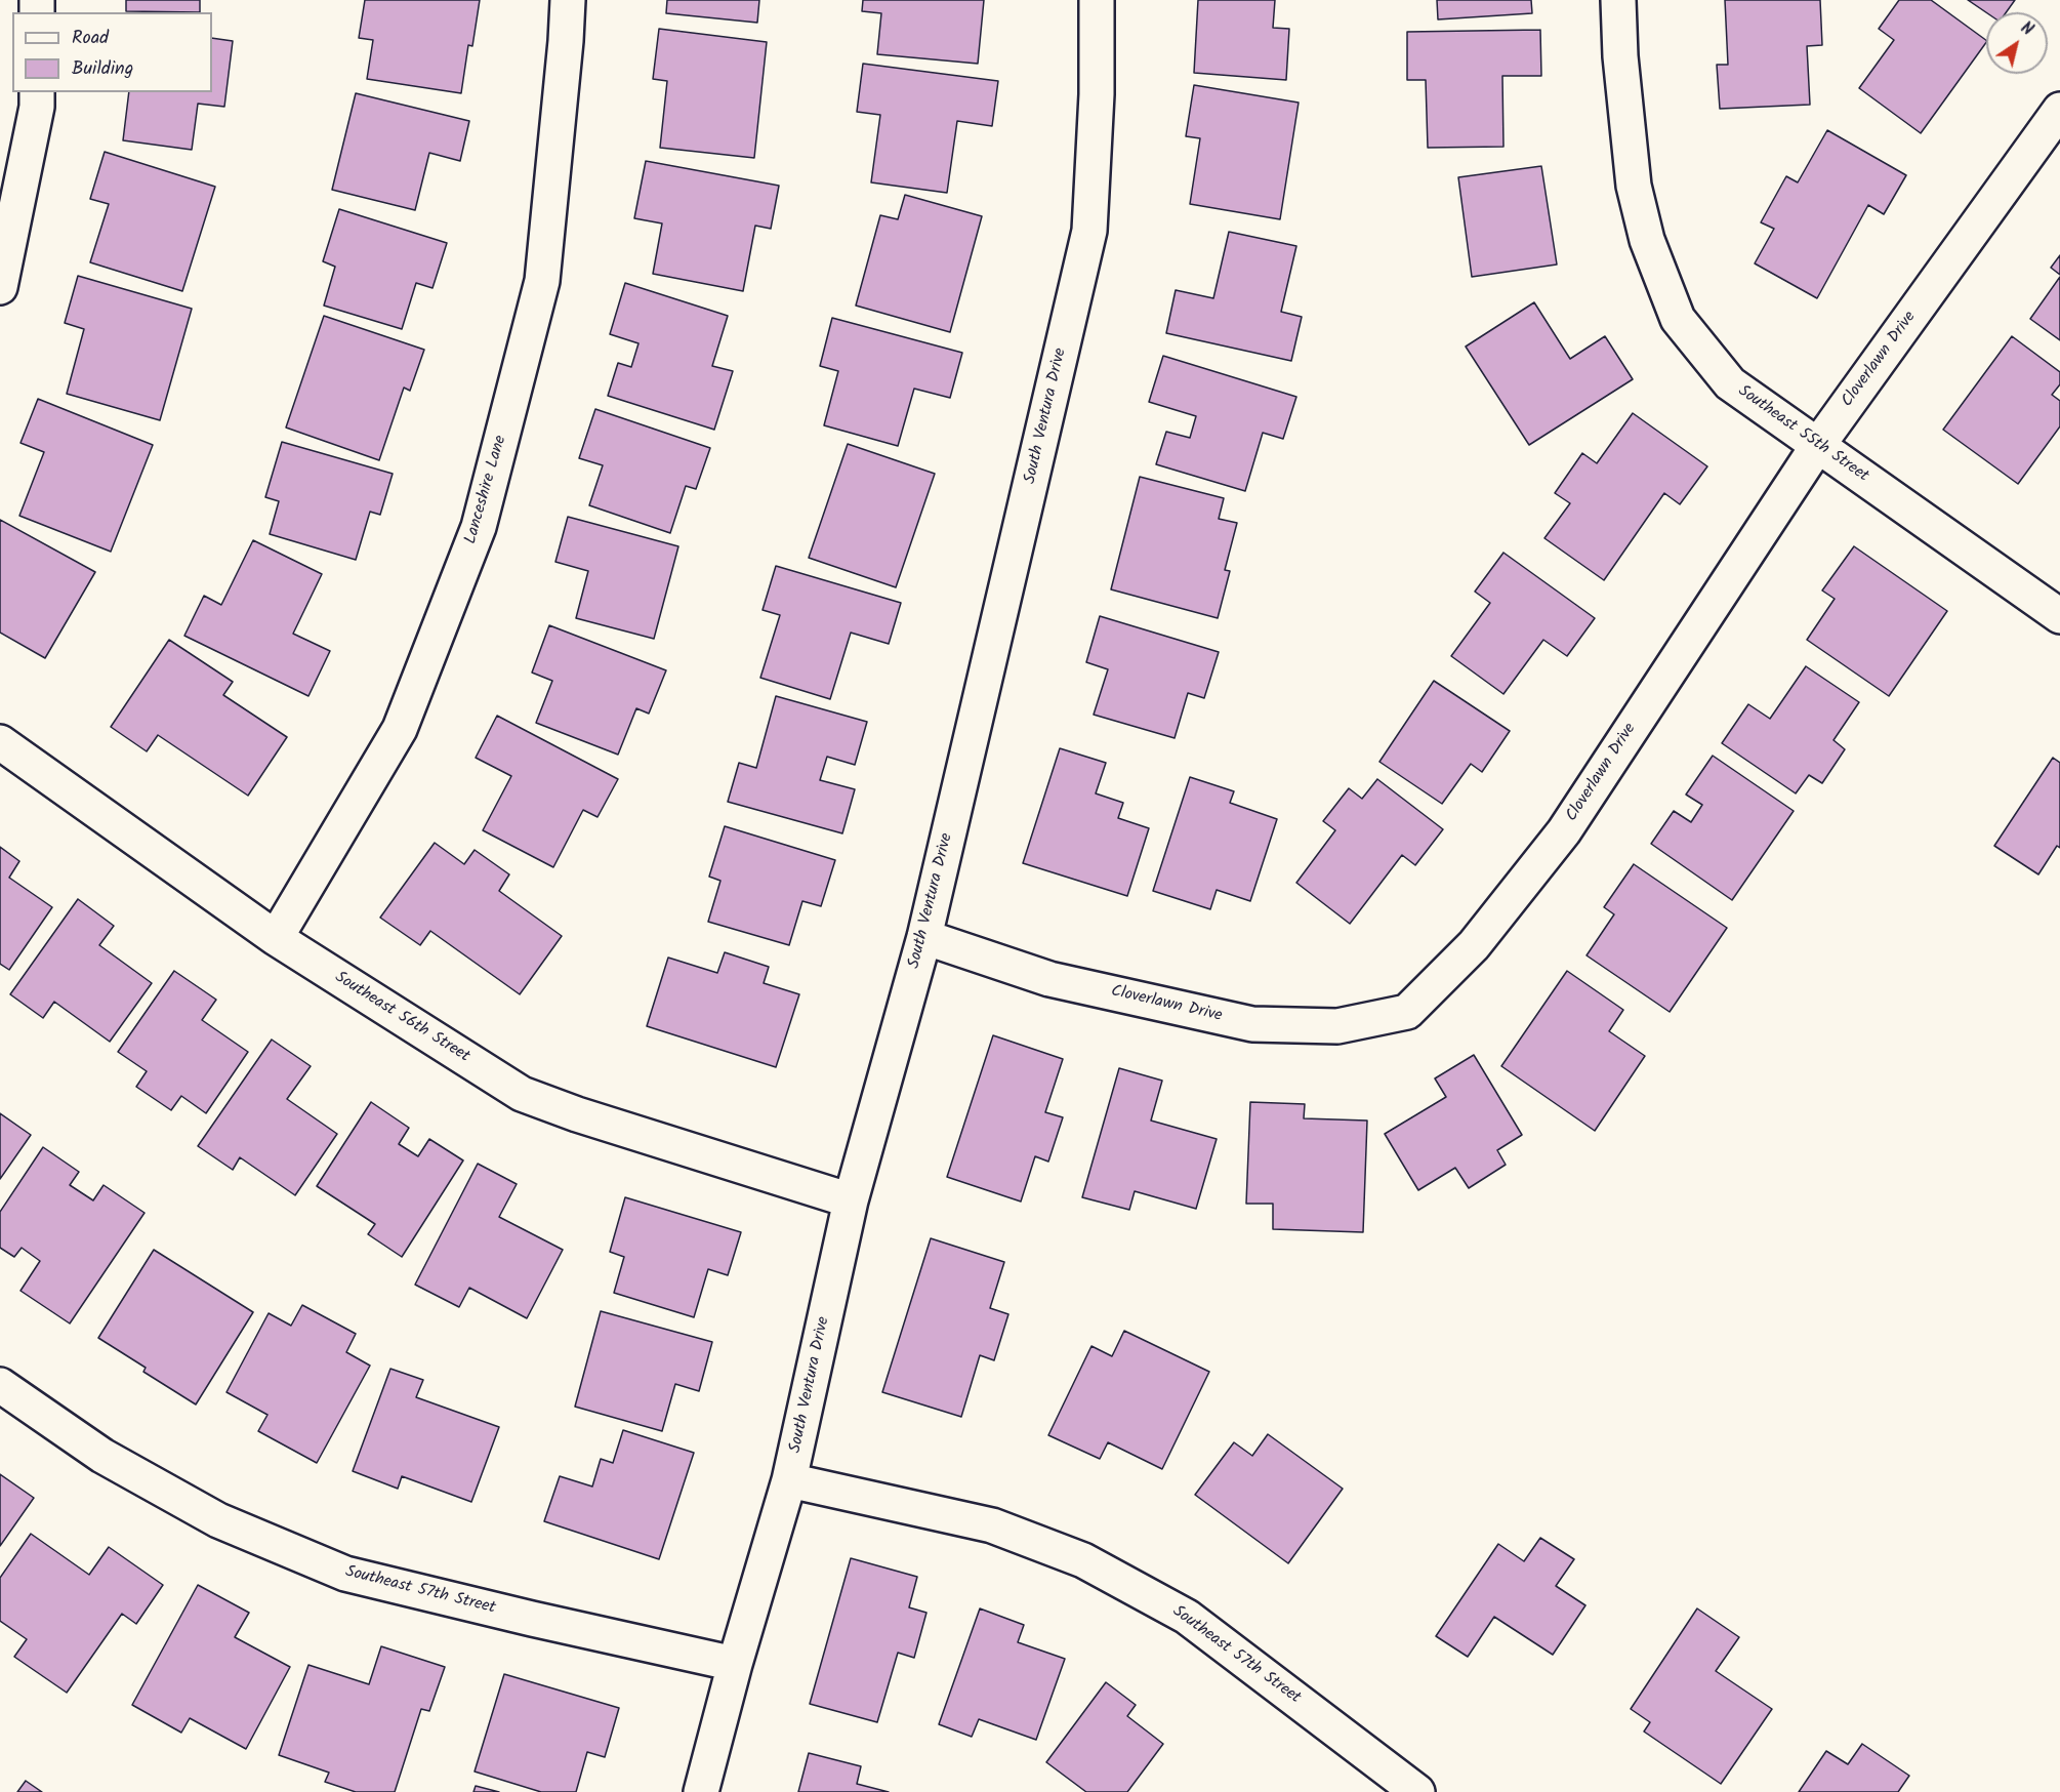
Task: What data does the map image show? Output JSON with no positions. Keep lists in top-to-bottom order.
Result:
{
  "streets": {
    "street": [
      "Cloverlawn Drive",
      "South Ventura Drive",
      "Southeast 55th Street",
      "Lanceshire Lane",
      "Southeast 56th Street",
      "Southeast 57th Street"
    ]
  },
  "crossings": [
    ["Cloverlawn Drive", "South Ventura Drive"],
    ["Cloverlawn Drive", "Southeast 55th Street"],
    ["South Ventura Drive", "Southeast 56th Street"],
    ["South Ventura Drive", "Southeast 57th Street"],
    ["Lanceshire Lane", "Southeast 56th Street"]
  ],
  "legend": ["Road", "Building"],
  "north": "top right"
}
